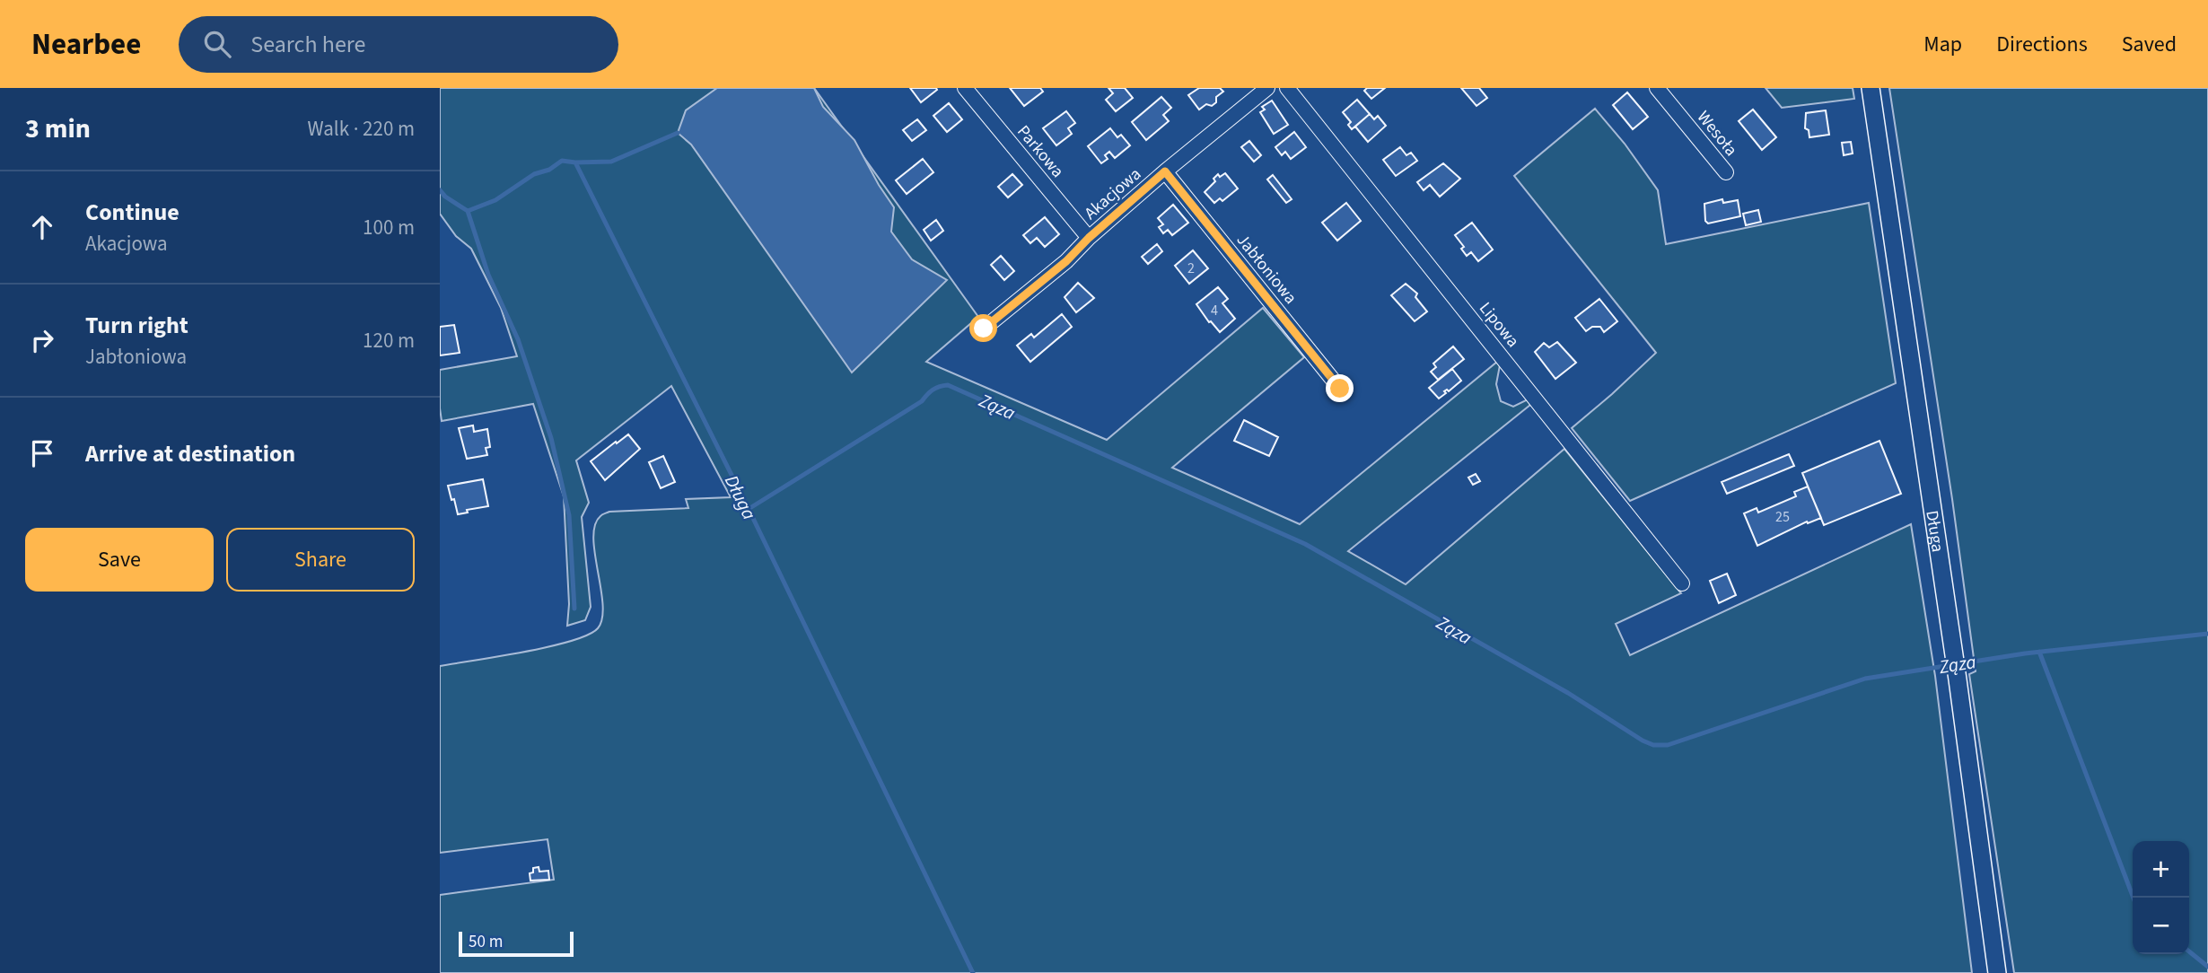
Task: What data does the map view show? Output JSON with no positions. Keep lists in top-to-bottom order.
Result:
{
  "streets": {
    "street": [
      "Wesoła",
      "Parkowa",
      "Akacjowa",
      "Jabłoniowa",
      "Lipowa",
      "Długa"
    ]
  },
  "crossings": [
    ["Parkowa", "Akacjowa"],
    ["Akacjowa", "Jabłoniowa"]
  ],
  "water": ["Ząza", "Długa"],
  "house_numbers": ["2", "4", "25"],
  "scale_bar": "50 m",
  "page": {
    "header": "Nearbee",
    "search": "Search here",
    "nav": ["Map", "Directions", "Saved"],
    "heading": ["3 min", "Walk · 220 m"],
    "list": [
      ["Continue", "Akacjowa", "100 m"],
      ["Turn right", "Jabłoniowa", "120 m"],
      "Arrive at destination"
    ],
    "buttons": ["Save", "Share"],
    "map_buttons": ["+", "−"],
    "scale": "50 m"
  }
}
